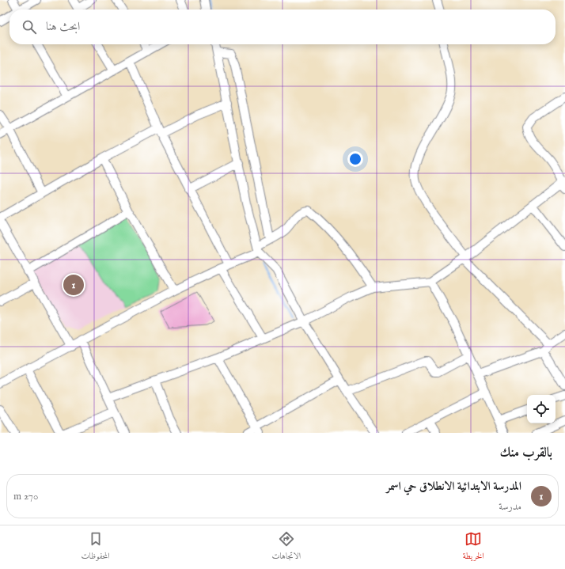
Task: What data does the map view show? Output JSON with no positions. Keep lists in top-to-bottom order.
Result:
{
  "page": {
    "search": "ابحث هنا",
    "pins": "1",
    "heading": "بالقرب منك",
    "list": [
      {
        "mark": "1",
        "name": "المدرسة الابتدائية الانطلاق حي اسمر",
        "note": "مدرسة",
        "value": "270 m"
      }
    ],
    "nav": ["الخريطة", "الاتجاهات", "المحفوظات"]
  }
}
